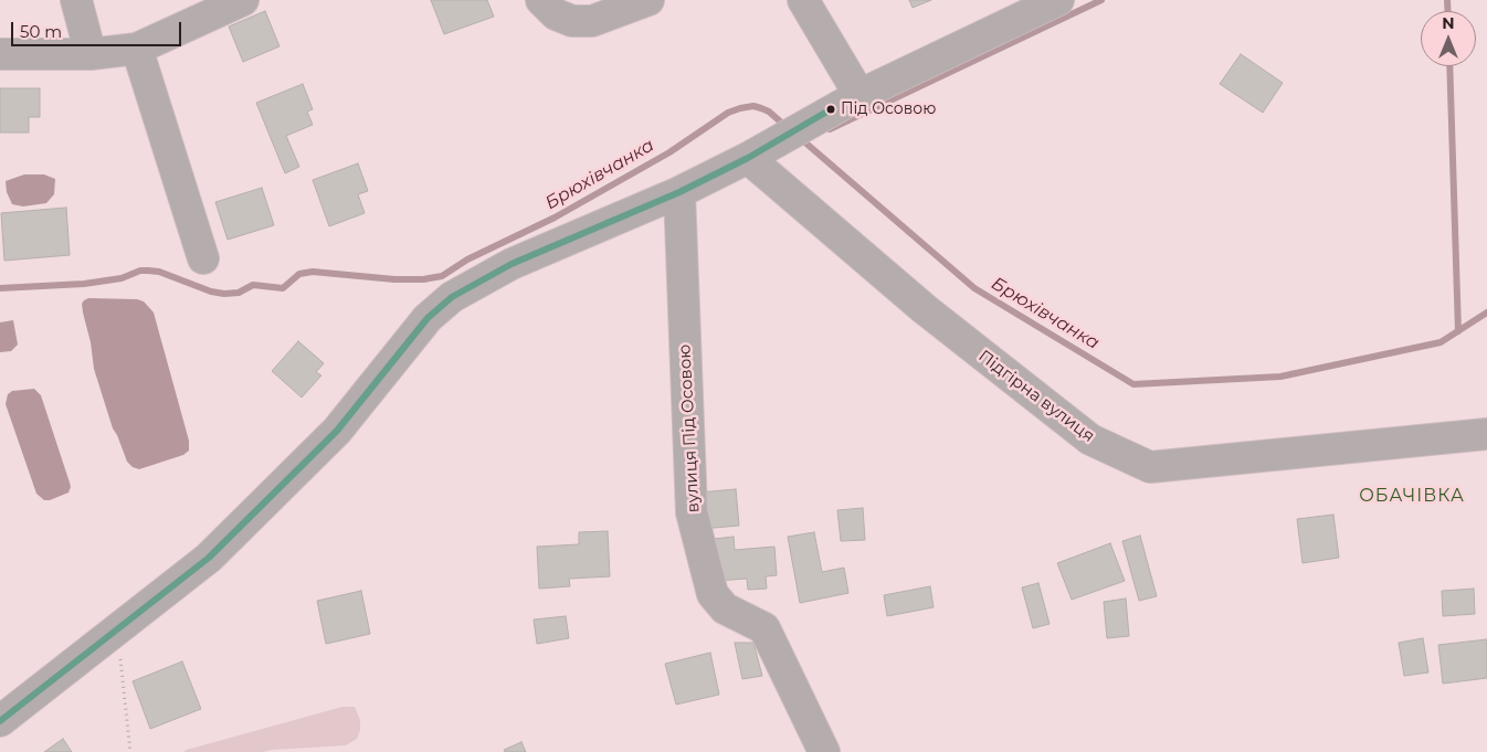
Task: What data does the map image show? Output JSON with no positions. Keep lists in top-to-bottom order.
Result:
{
  "streets": {
    "street": ["Підгірна вулиця", "вулиця Під Осовою"]
  },
  "districts": ["ОБАЧІВКА"],
  "water": ["Брюхівчанка"],
  "places": ["Під Осовою"],
  "scale_bar": "50 m",
  "north": "top"
}
